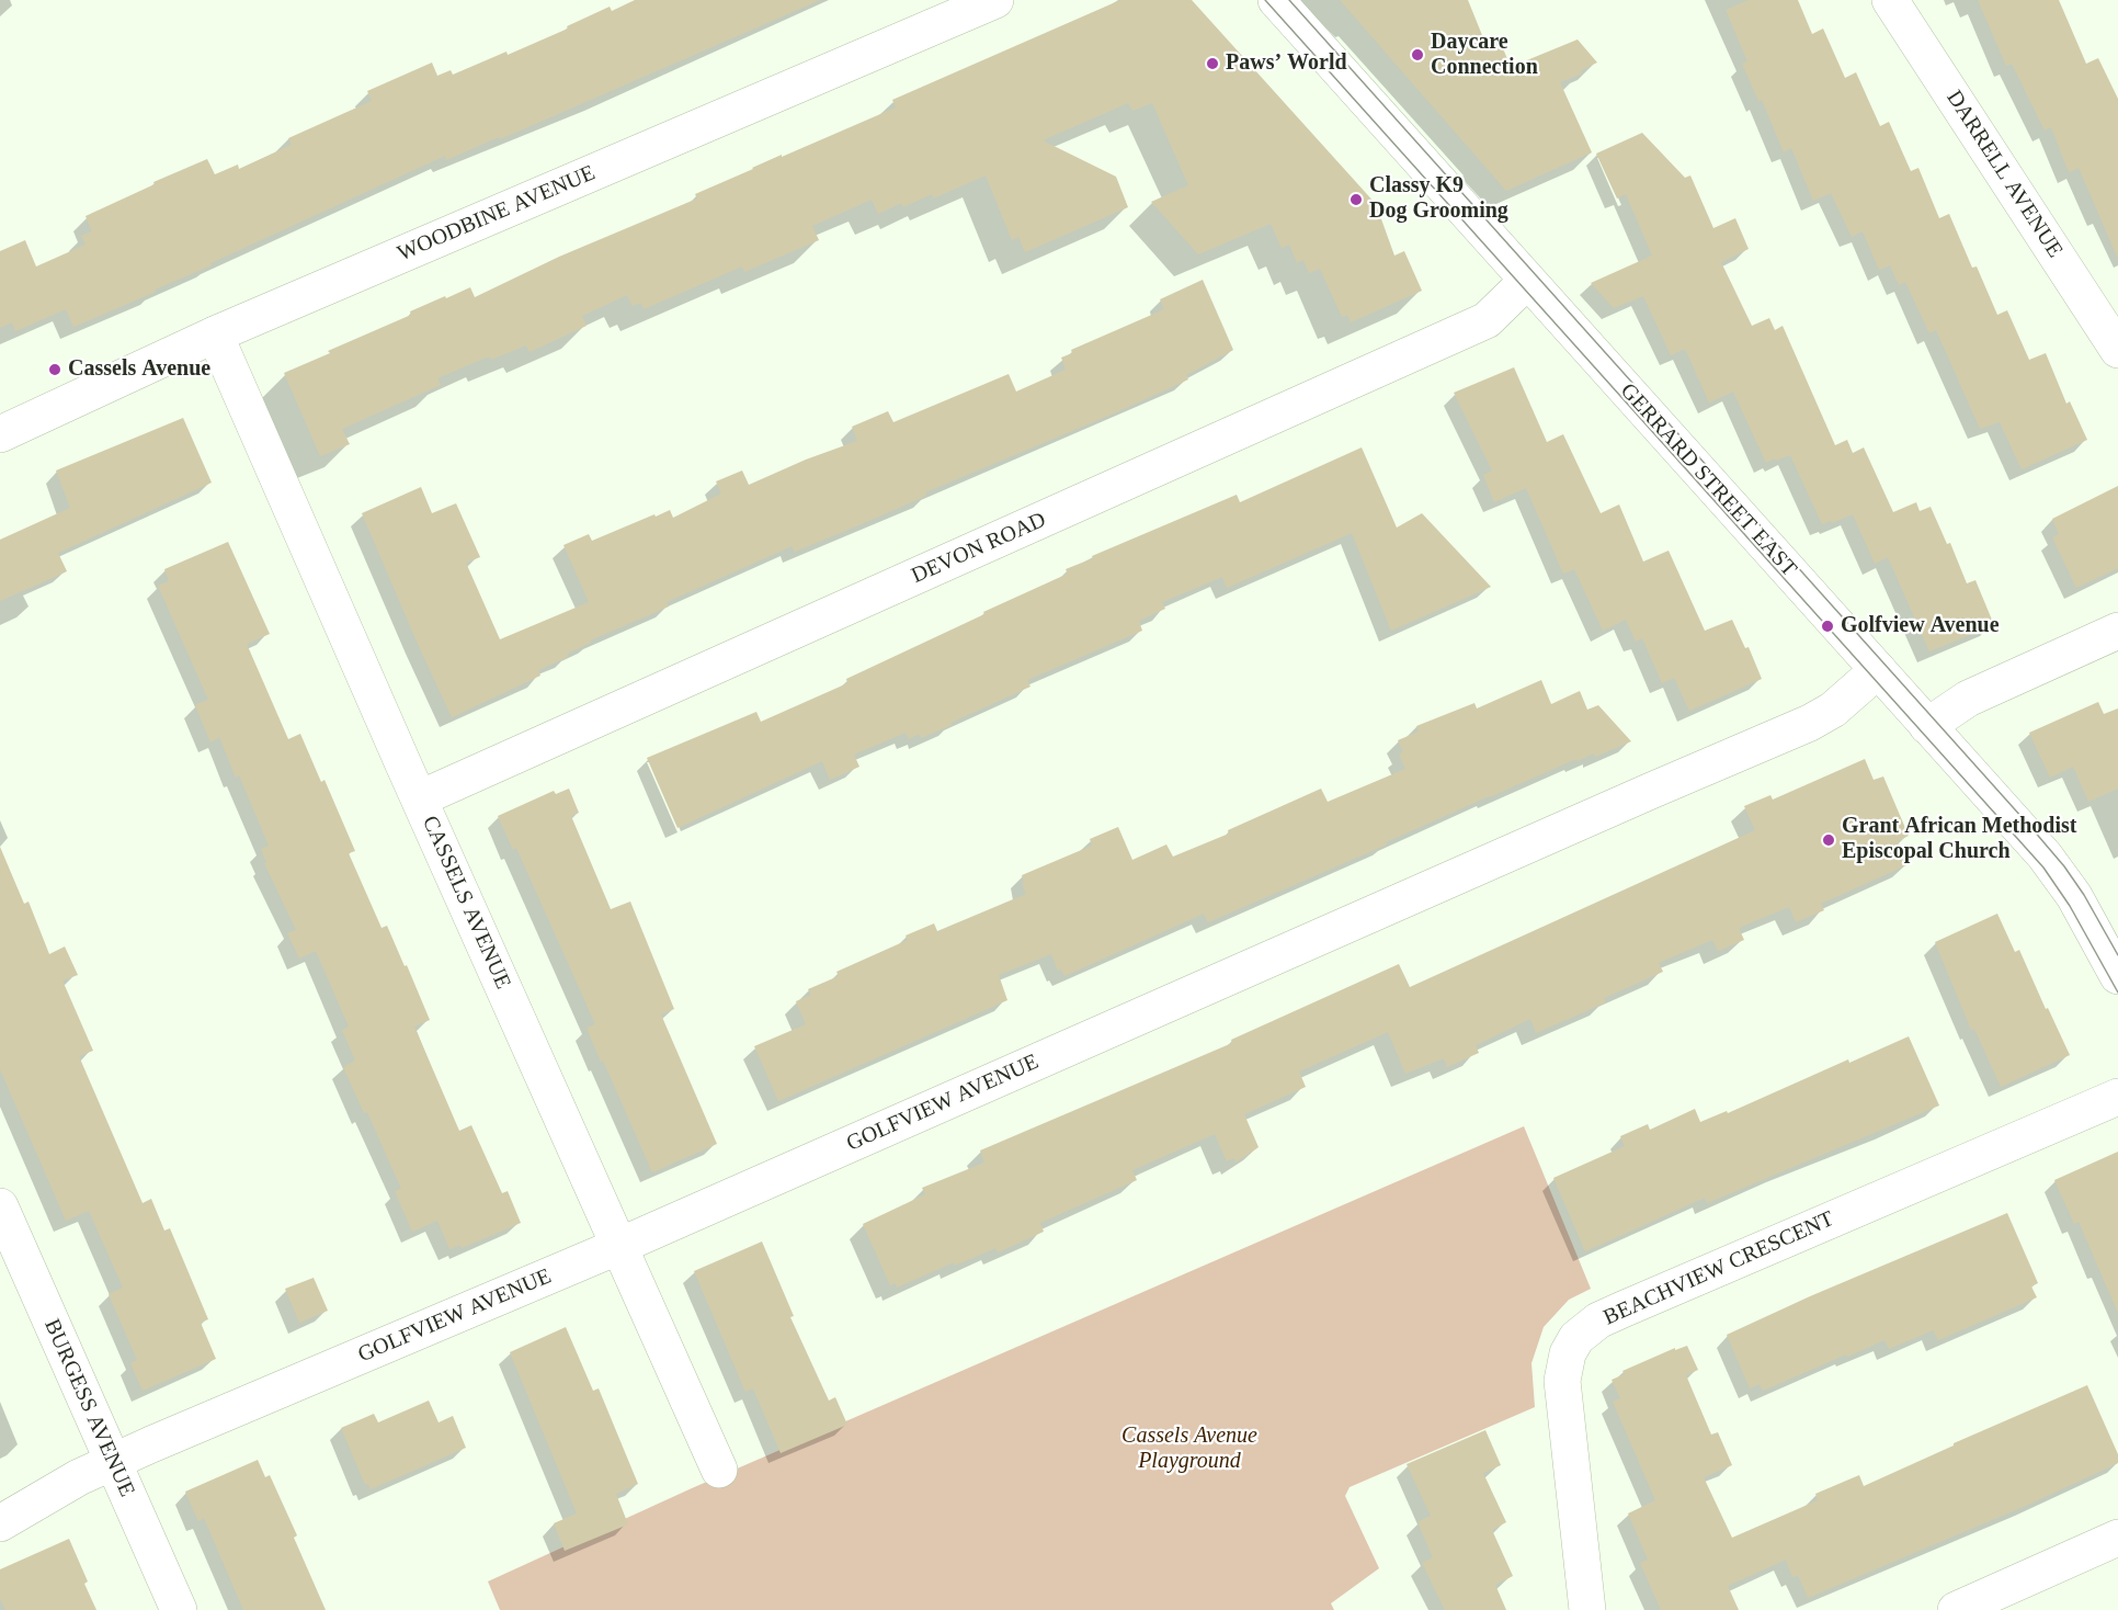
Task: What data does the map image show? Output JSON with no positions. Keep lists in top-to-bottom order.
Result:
{
  "streets": {
    "street": [
      "DARRELL AVENUE",
      "WOODBINE AVENUE",
      "GERRARD STREET EAST",
      "DEVON ROAD",
      "CASSELS AVENUE",
      "GOLFVIEW AVENUE",
      "BEACHVIEW CRESCENT",
      "BURGESS AVENUE"
    ]
  },
  "crossings": [
    ["WOODBINE AVENUE", "CASSELS AVENUE"],
    ["GERRARD STREET EAST", "DEVON ROAD"],
    ["GERRARD STREET EAST", "GOLFVIEW AVENUE"],
    ["DEVON ROAD", "CASSELS AVENUE"],
    ["CASSELS AVENUE", "GOLFVIEW AVENUE"],
    ["GOLFVIEW AVENUE", "BURGESS AVENUE"]
  ],
  "parks": ["Cassels Avenue Playground"],
  "places": [
    "Daycare Connection",
    "Paws’ World",
    "Classy K9 Dog Grooming",
    "Cassels Avenue",
    "Golfview Avenue",
    "Grant African Methodist Episcopal Church"
  ]
}
